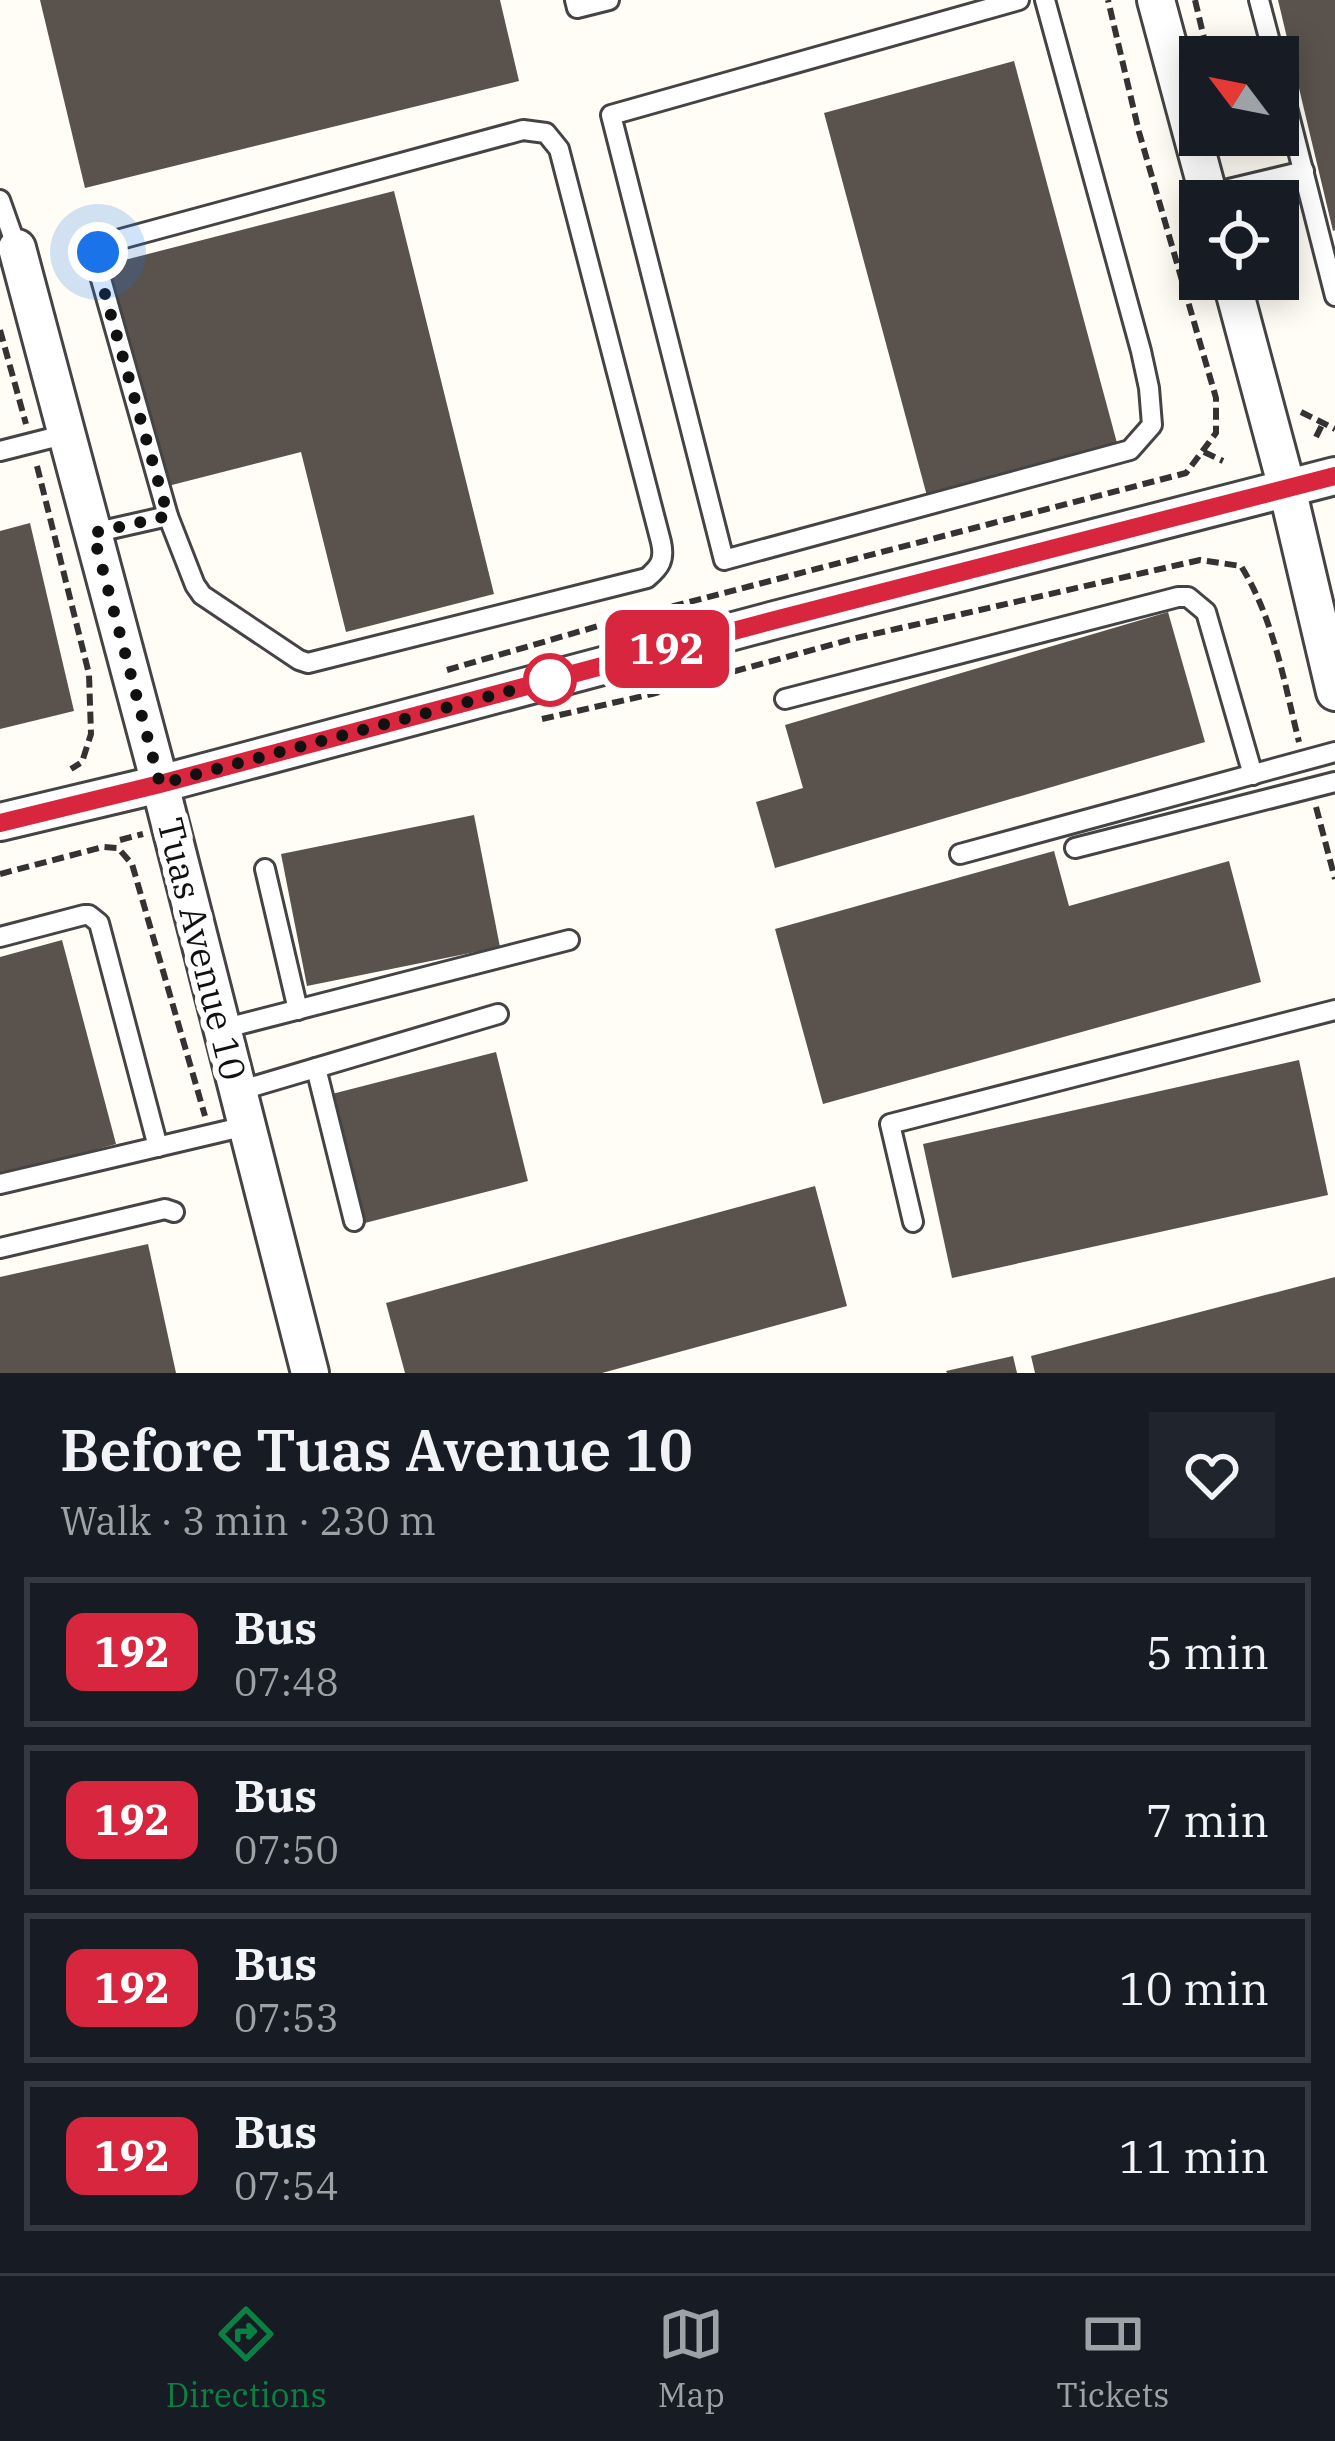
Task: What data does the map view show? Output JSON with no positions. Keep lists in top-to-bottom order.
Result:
{
  "streets": {
    "street": ["Tuas Avenue 10"]
  },
  "lines": ["bus line 192"],
  "north": "top left",
  "page": {
    "on_map": "192",
    "heading": ["Before Tuas Avenue 10", "Walk · 3 min · 230 m"],
    "list": [
      {
        "mark": "192",
        "name": "Bus",
        "note": "07:48",
        "value": "5 min"
      },
      {
        "mark": "192",
        "name": "Bus",
        "note": "07:50",
        "value": "7 min"
      },
      {
        "mark": "192",
        "name": "Bus",
        "note": "07:53",
        "value": "10 min"
      },
      {
        "mark": "192",
        "name": "Bus",
        "note": "07:54",
        "value": "11 min"
      }
    ],
    "tabs": ["Directions", "Map", "Tickets"]
  }
}
